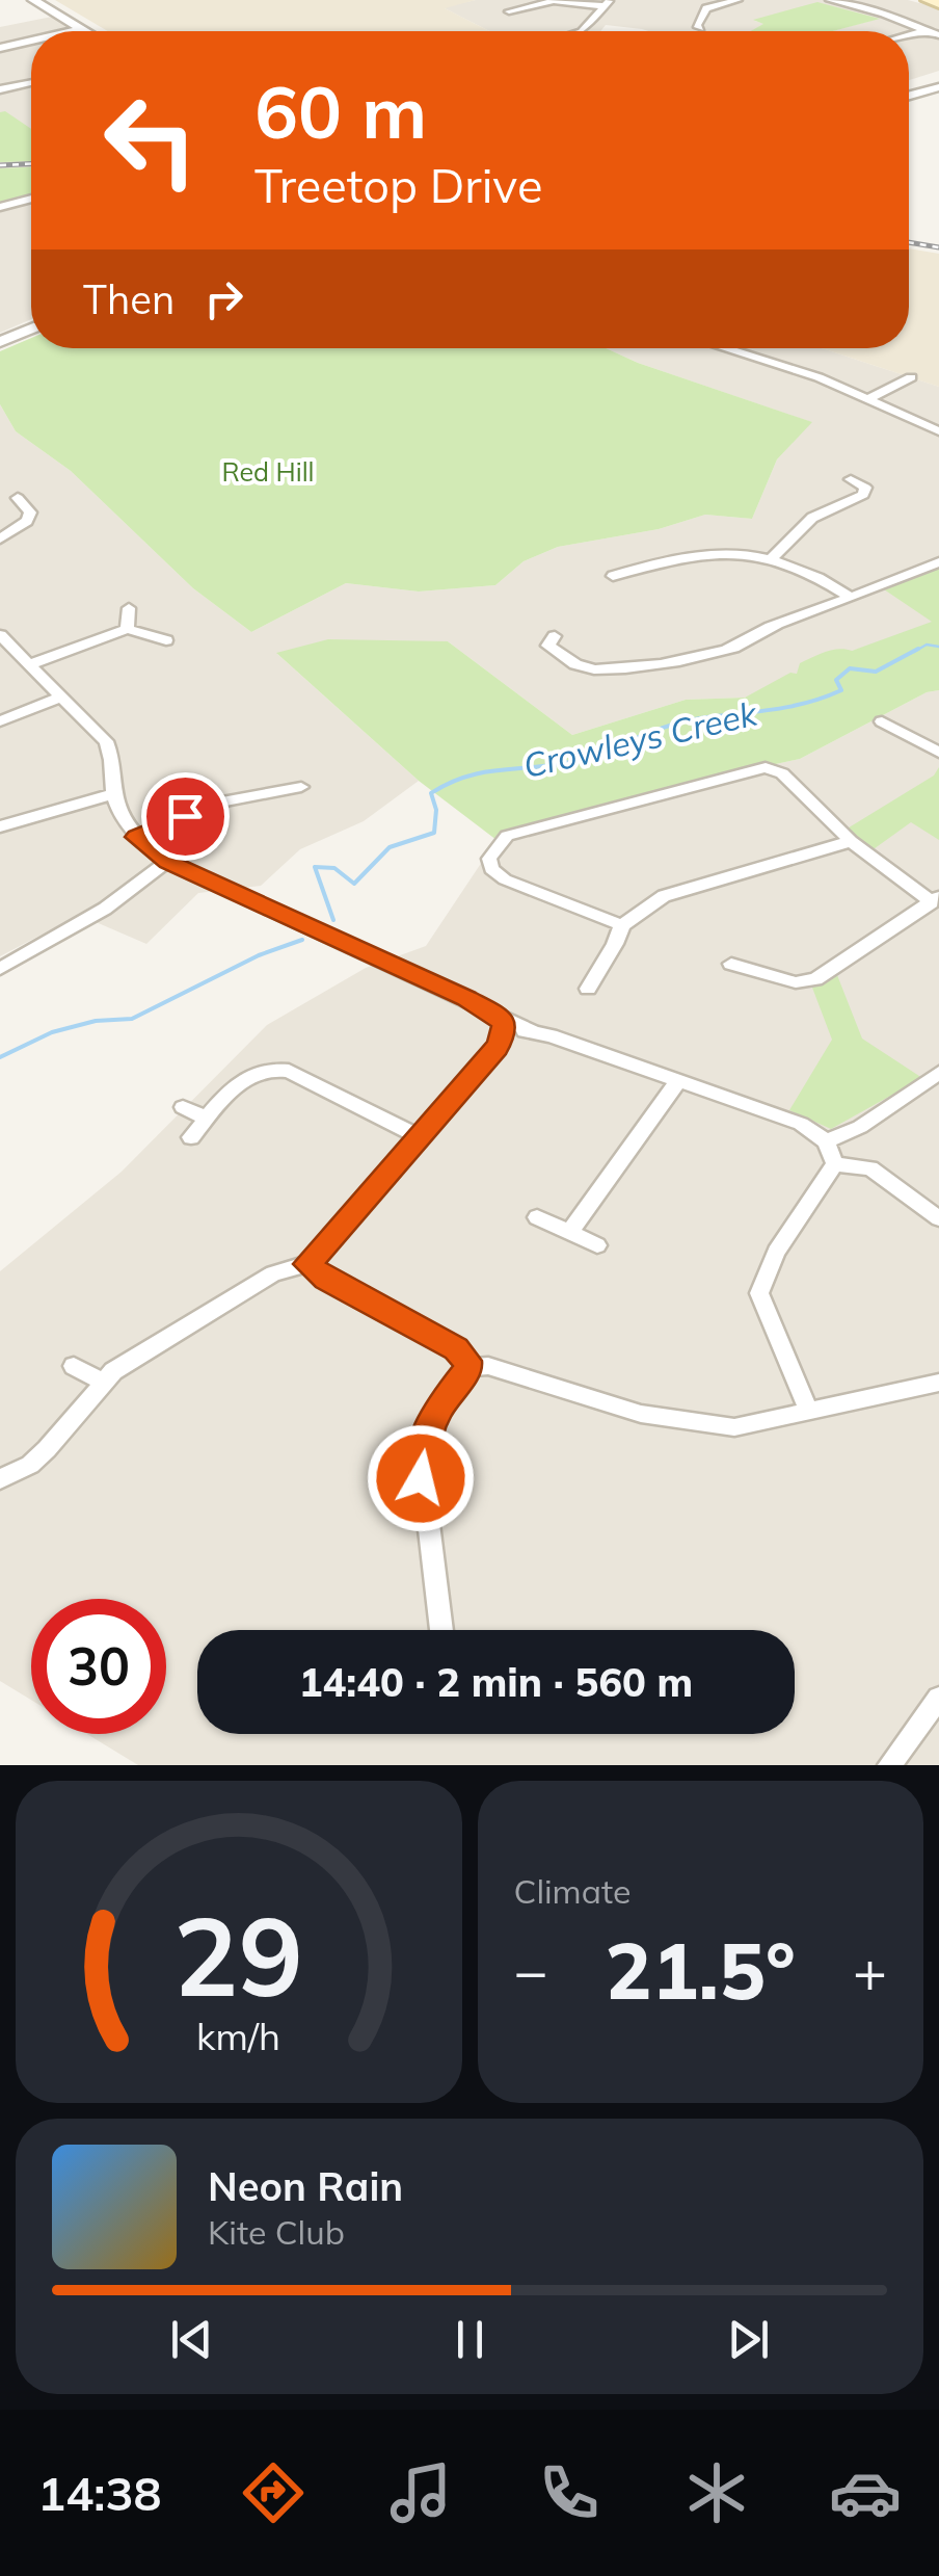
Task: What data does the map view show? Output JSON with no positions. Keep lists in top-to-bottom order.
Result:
{
  "water": ["Crowleys Creek"],
  "parks": ["Red Hill"],
  "page": {
    "turn": ["60 m", "Treetop Drive"],
    "then": "Then",
    "limit": "30",
    "trip": "14:40 · 2 min · 560 m",
    "tile": "Climate",
    "heat": ["−", "21.5°", "+"],
    "song": ["Neon Rain", "Kite Club"],
    "tabs": "14:38",
    "gauge": ["29", "km/h"]
  }
}
